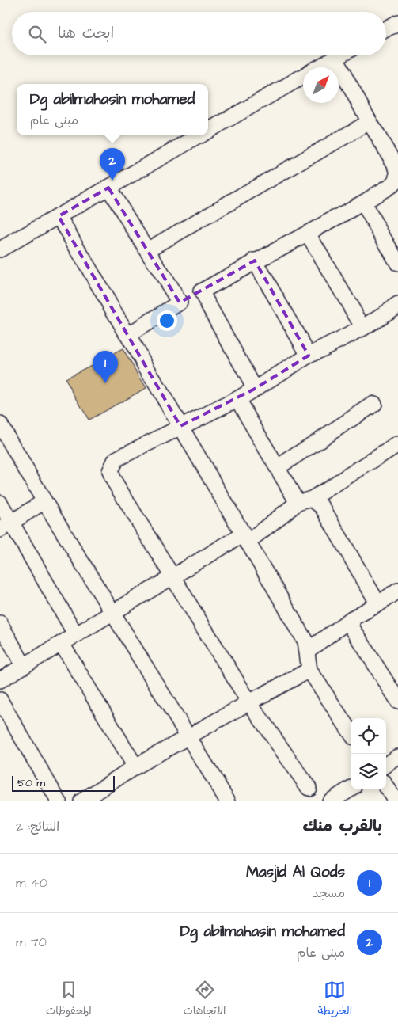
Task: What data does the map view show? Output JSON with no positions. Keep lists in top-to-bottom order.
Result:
{
  "scale_bar": "50 m",
  "north": "top right",
  "page": {
    "search": "ابحث هنا",
    "popup": ["Dg abilmahasin mohamed", "مبنى عام"],
    "pins": ["2", "1"],
    "scale": "50 m",
    "heading": ["بالقرب منك", "النتائج: 2"],
    "list": [
      {
        "mark": "1",
        "name": "Masjid Al Qods",
        "note": "مسجد",
        "value": "40 m"
      },
      {
        "mark": "2",
        "name": "Dg abilmahasin mohamed",
        "note": "مبنى عام",
        "value": "70 m"
      }
    ],
    "nav": ["الخريطة", "الاتجاهات", "المحفوظات"]
  }
}
